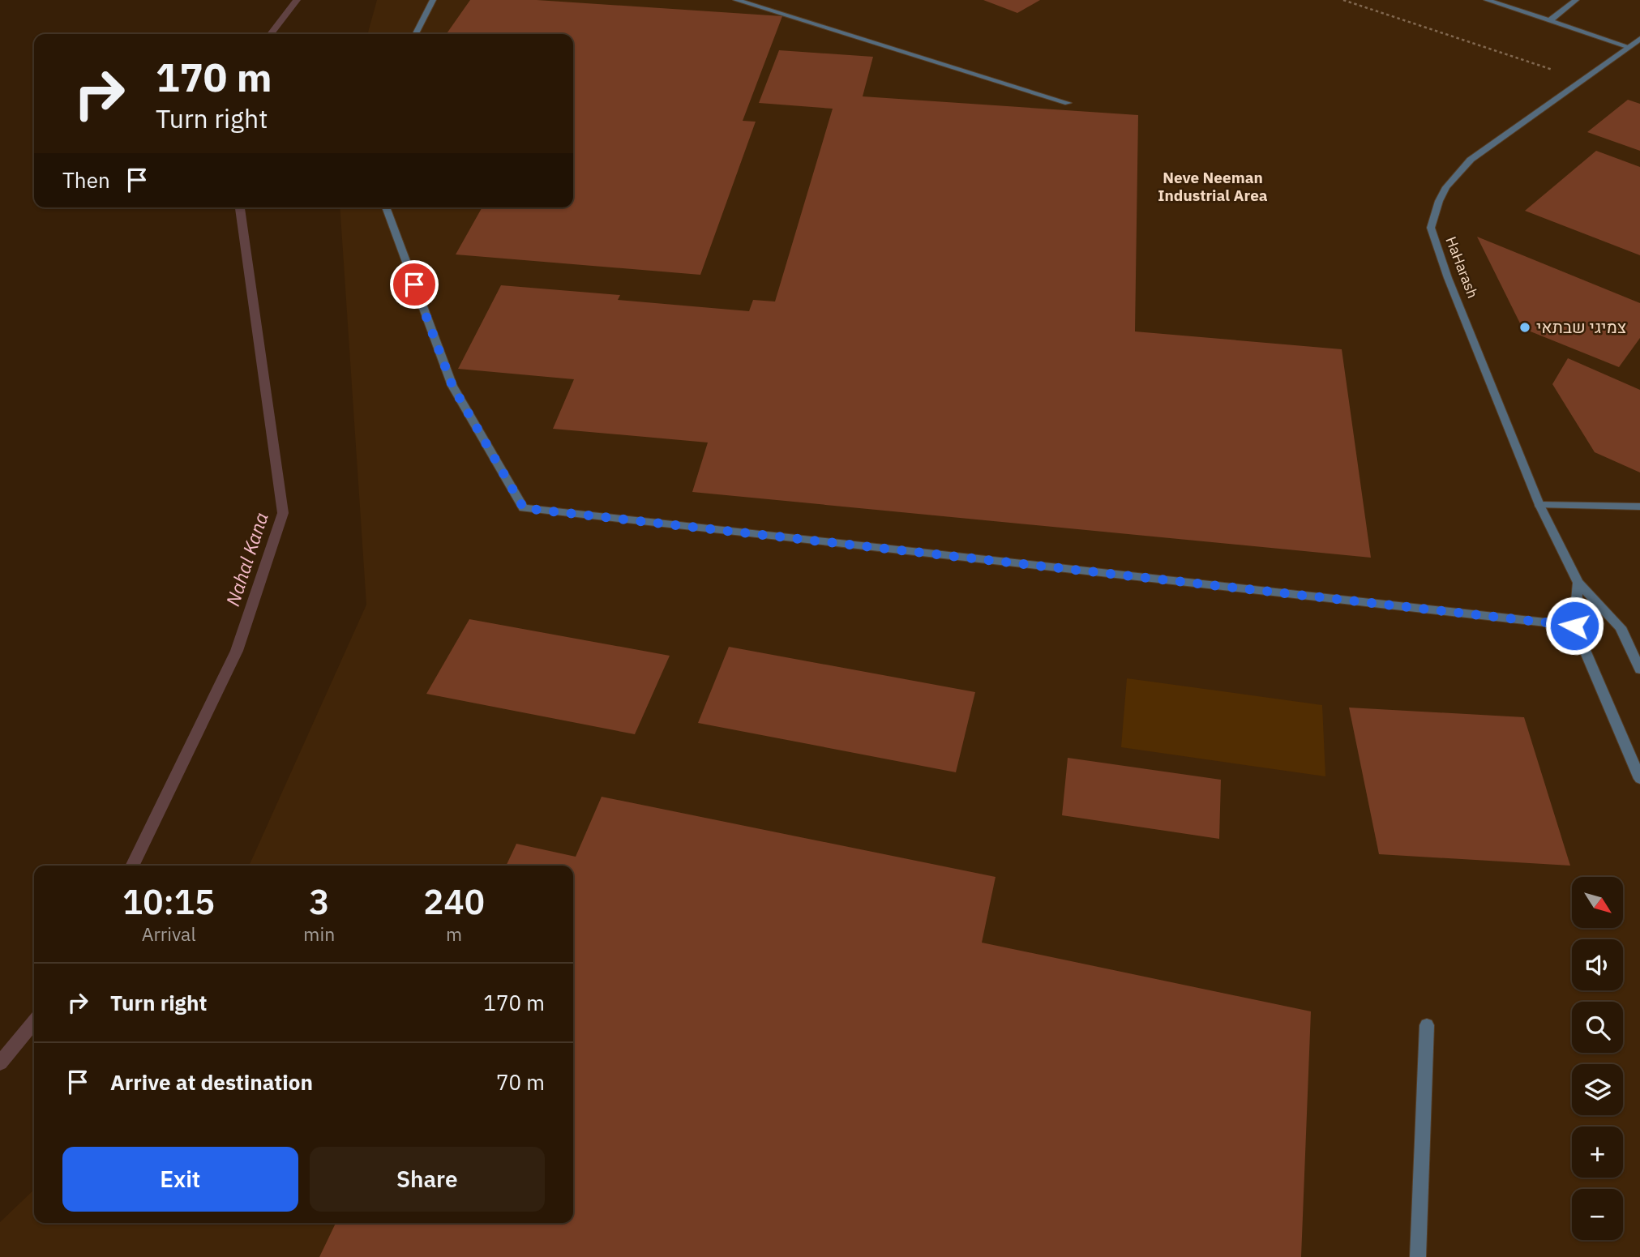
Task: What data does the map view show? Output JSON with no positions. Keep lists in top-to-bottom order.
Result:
{
  "streets": {
    "street": ["HaHarash"]
  },
  "districts": ["Neve Neeman Industrial Area"],
  "water": ["Nahal Kana"],
  "places": ["צמיגי שבתאי"],
  "north": "bottom right",
  "page": {
    "turn": ["170 m", "Turn right"],
    "then": "Then",
    "eta": [
      "10:15",
      "Arrival",
      "3",
      "min",
      "240",
      "m"
    ],
    "map_buttons": ["+", "−"],
    "list": [
      {
        "name": "Turn right",
        "value": "170 m"
      },
      {
        "name": "Arrive at destination",
        "value": "70 m"
      }
    ],
    "buttons": ["Exit", "Share"]
  }
}
